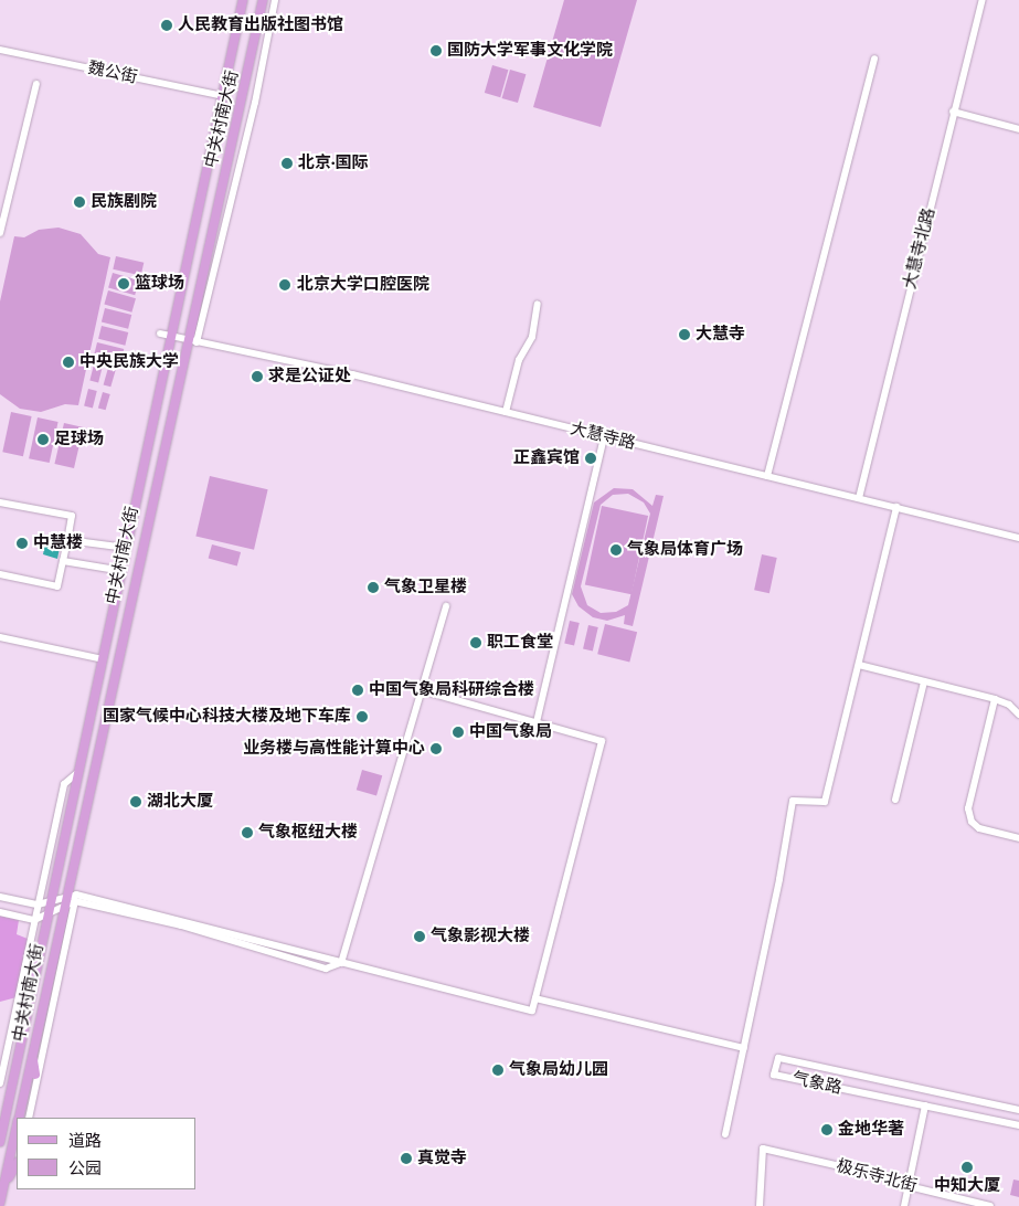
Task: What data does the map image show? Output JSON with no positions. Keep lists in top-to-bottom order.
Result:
{
  "streets": {
    "main road": ["中关村南大街"],
    "street": [
      "魏公街",
      "大慧寺北路",
      "大慧寺路",
      "气象路",
      "极乐寺北街"
    ]
  },
  "crossings": [
    ["魏公街", "中关村南大街"],
    ["中关村南大街", "大慧寺路"],
    ["大慧寺北路", "大慧寺路"]
  ],
  "places": [
    "人民教育出版社图书馆",
    "国防大学军事文化学院",
    "北京·国际",
    "民族剧院",
    "篮球场",
    "北京大学口腔医院",
    "大慧寺",
    "中央民族大学",
    "求是公证处",
    "足球场",
    "正鑫宾馆",
    "中慧楼",
    "气象局体育广场",
    "气象卫星楼",
    "职工食堂",
    "中国气象局科研综合楼",
    "国家气候中心科技大楼及地下车库",
    "中国气象局",
    "业务楼与高性能计算中心",
    "湖北大厦",
    "气象枢纽大楼",
    "气象影视大楼",
    "气象局幼儿园",
    "金地华著",
    "真觉寺",
    "中知大厦"
  ],
  "legend": ["道路", "公园"]
}
